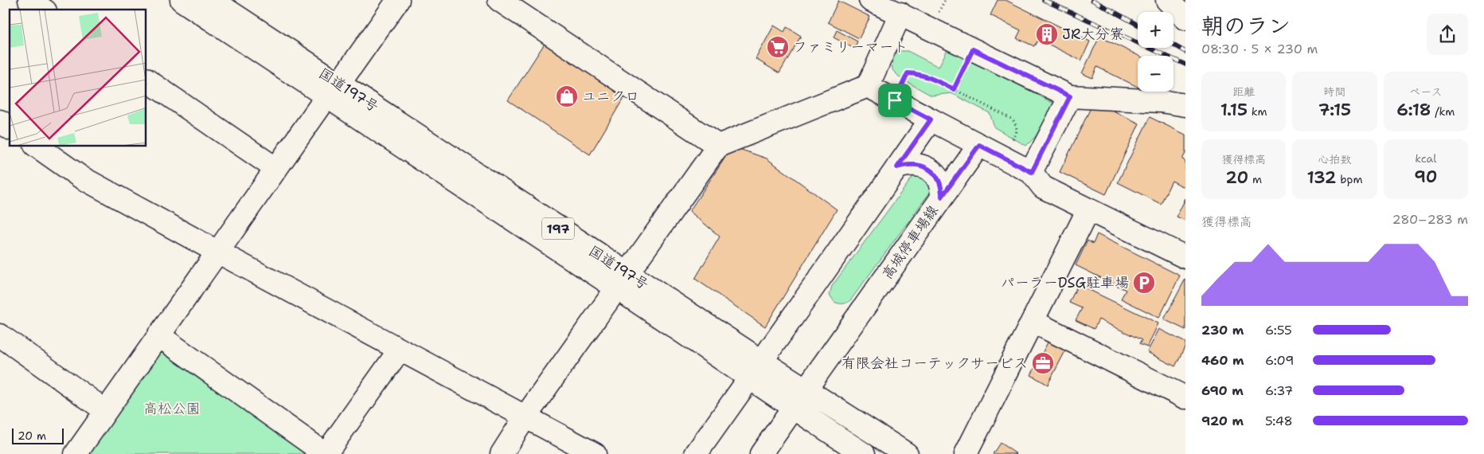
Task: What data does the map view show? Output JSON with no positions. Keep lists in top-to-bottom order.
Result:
{
  "streets": {
    "main road": ["国道197号", "197", "高城停車場線"]
  },
  "crossings": [
    ["国道197号", "高城停車場線"]
  ],
  "parks": ["高松公園"],
  "places": {
    "building": ["JR大分寮"],
    "supermarket": ["ファミリーマート"],
    "shop": ["ユニクロ"],
    "parking": ["パーラーDSG駐車場"],
    "office": ["有限会社コーテックサービス"]
  },
  "scale_bar": "20 m",
  "page": {
    "heading": ["朝のラン", "08:30 · 5 × 230 m"],
    "map_buttons": ["+", "−"],
    "stats": [
      ["距離", "1.15 km"],
      ["時間", "7:15"],
      ["ペース", "6:18 /km"],
      ["獲得標高", "20 m"],
      ["心拍数", "132 bpm"],
      ["kcal", "90"]
    ],
    "chart": ["獲得標高", "280–283 m"],
    "list": [
      {
        "name": "230 m",
        "note": "6:55"
      },
      {
        "name": "460 m",
        "note": "6:09"
      },
      {
        "name": "690 m",
        "note": "6:37"
      },
      {
        "name": "920 m",
        "note": "5:48"
      }
    ],
    "scale": "20 m"
  }
}
